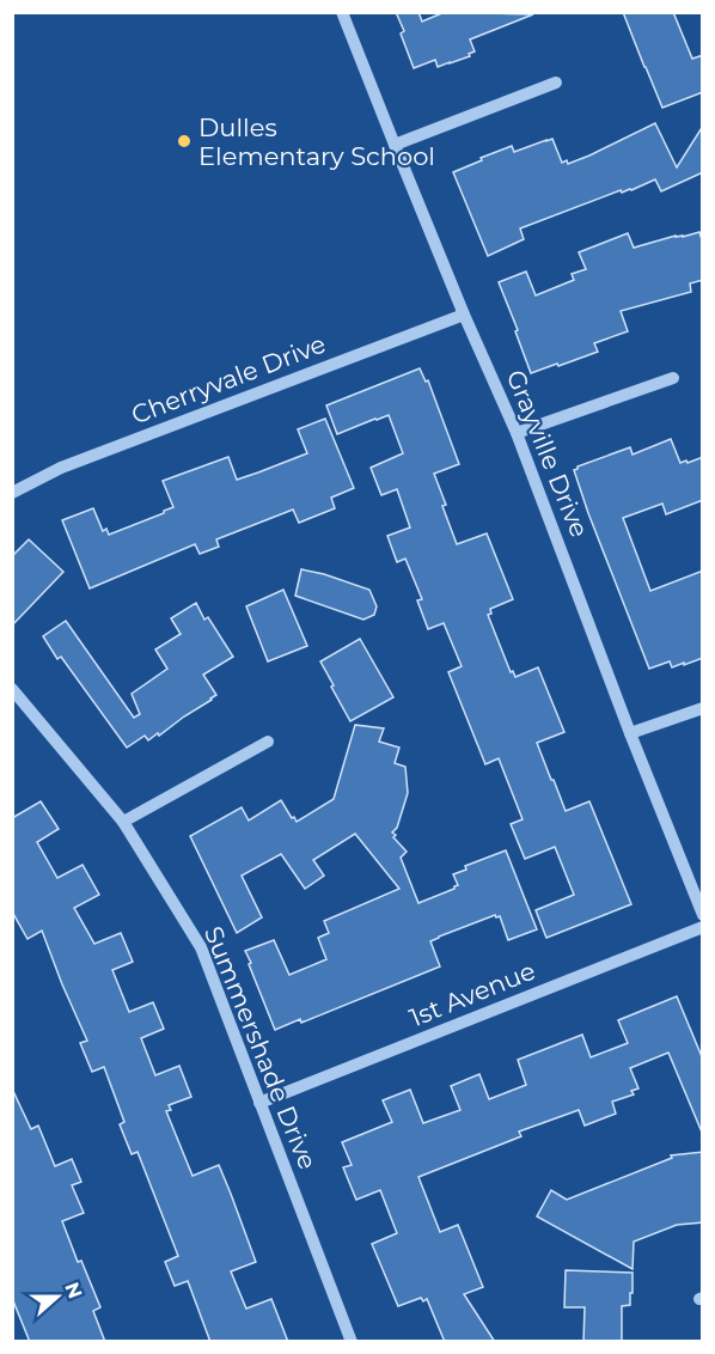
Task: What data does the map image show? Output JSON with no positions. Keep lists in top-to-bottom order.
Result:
{
  "streets": {
    "street": [
      "Cherryvale Drive",
      "Grayville Drive",
      "1st Avenue",
      "Summershade Drive"
    ]
  },
  "crossings": [
    ["Cherryvale Drive", "Grayville Drive"],
    ["1st Avenue", "Summershade Drive"]
  ],
  "places": ["Dulles Elementary School"],
  "north": "right"
}
